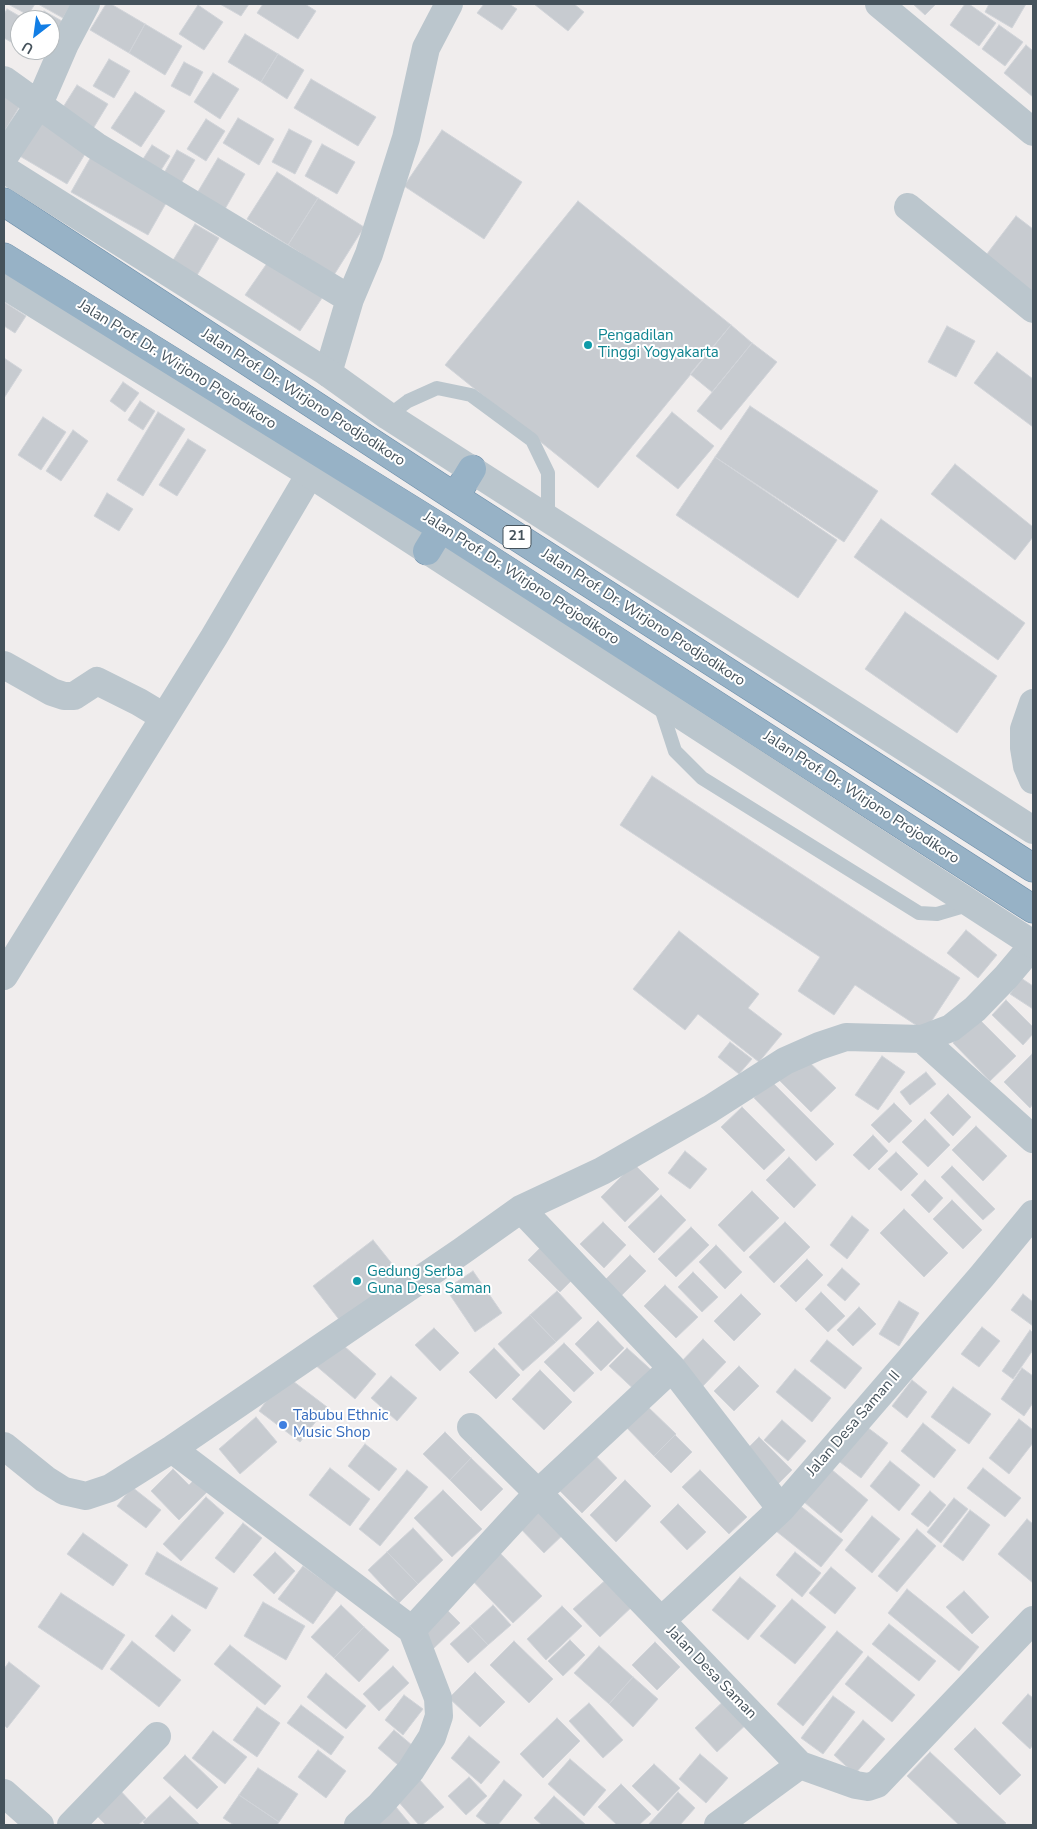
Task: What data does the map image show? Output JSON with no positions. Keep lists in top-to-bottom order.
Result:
{
  "streets": {
    "highway": ["Jalan Prof. Dr. Wirjono Projodikoro", "Jalan Prof. Dr. Wirjono Prodjodikoro", "21"],
    "street": ["Jalan Desa Saman II", "Jalan Desa Saman"]
  },
  "crossings": [
    ["Jalan Desa Saman II", "Jalan Desa Saman"]
  ],
  "places": ["Pengadilan Tinggi Yogyakarta", "Gedung Serba Guna Desa Saman", "Tabubu Ethnic Music Shop"],
  "north": "bottom left"
}
